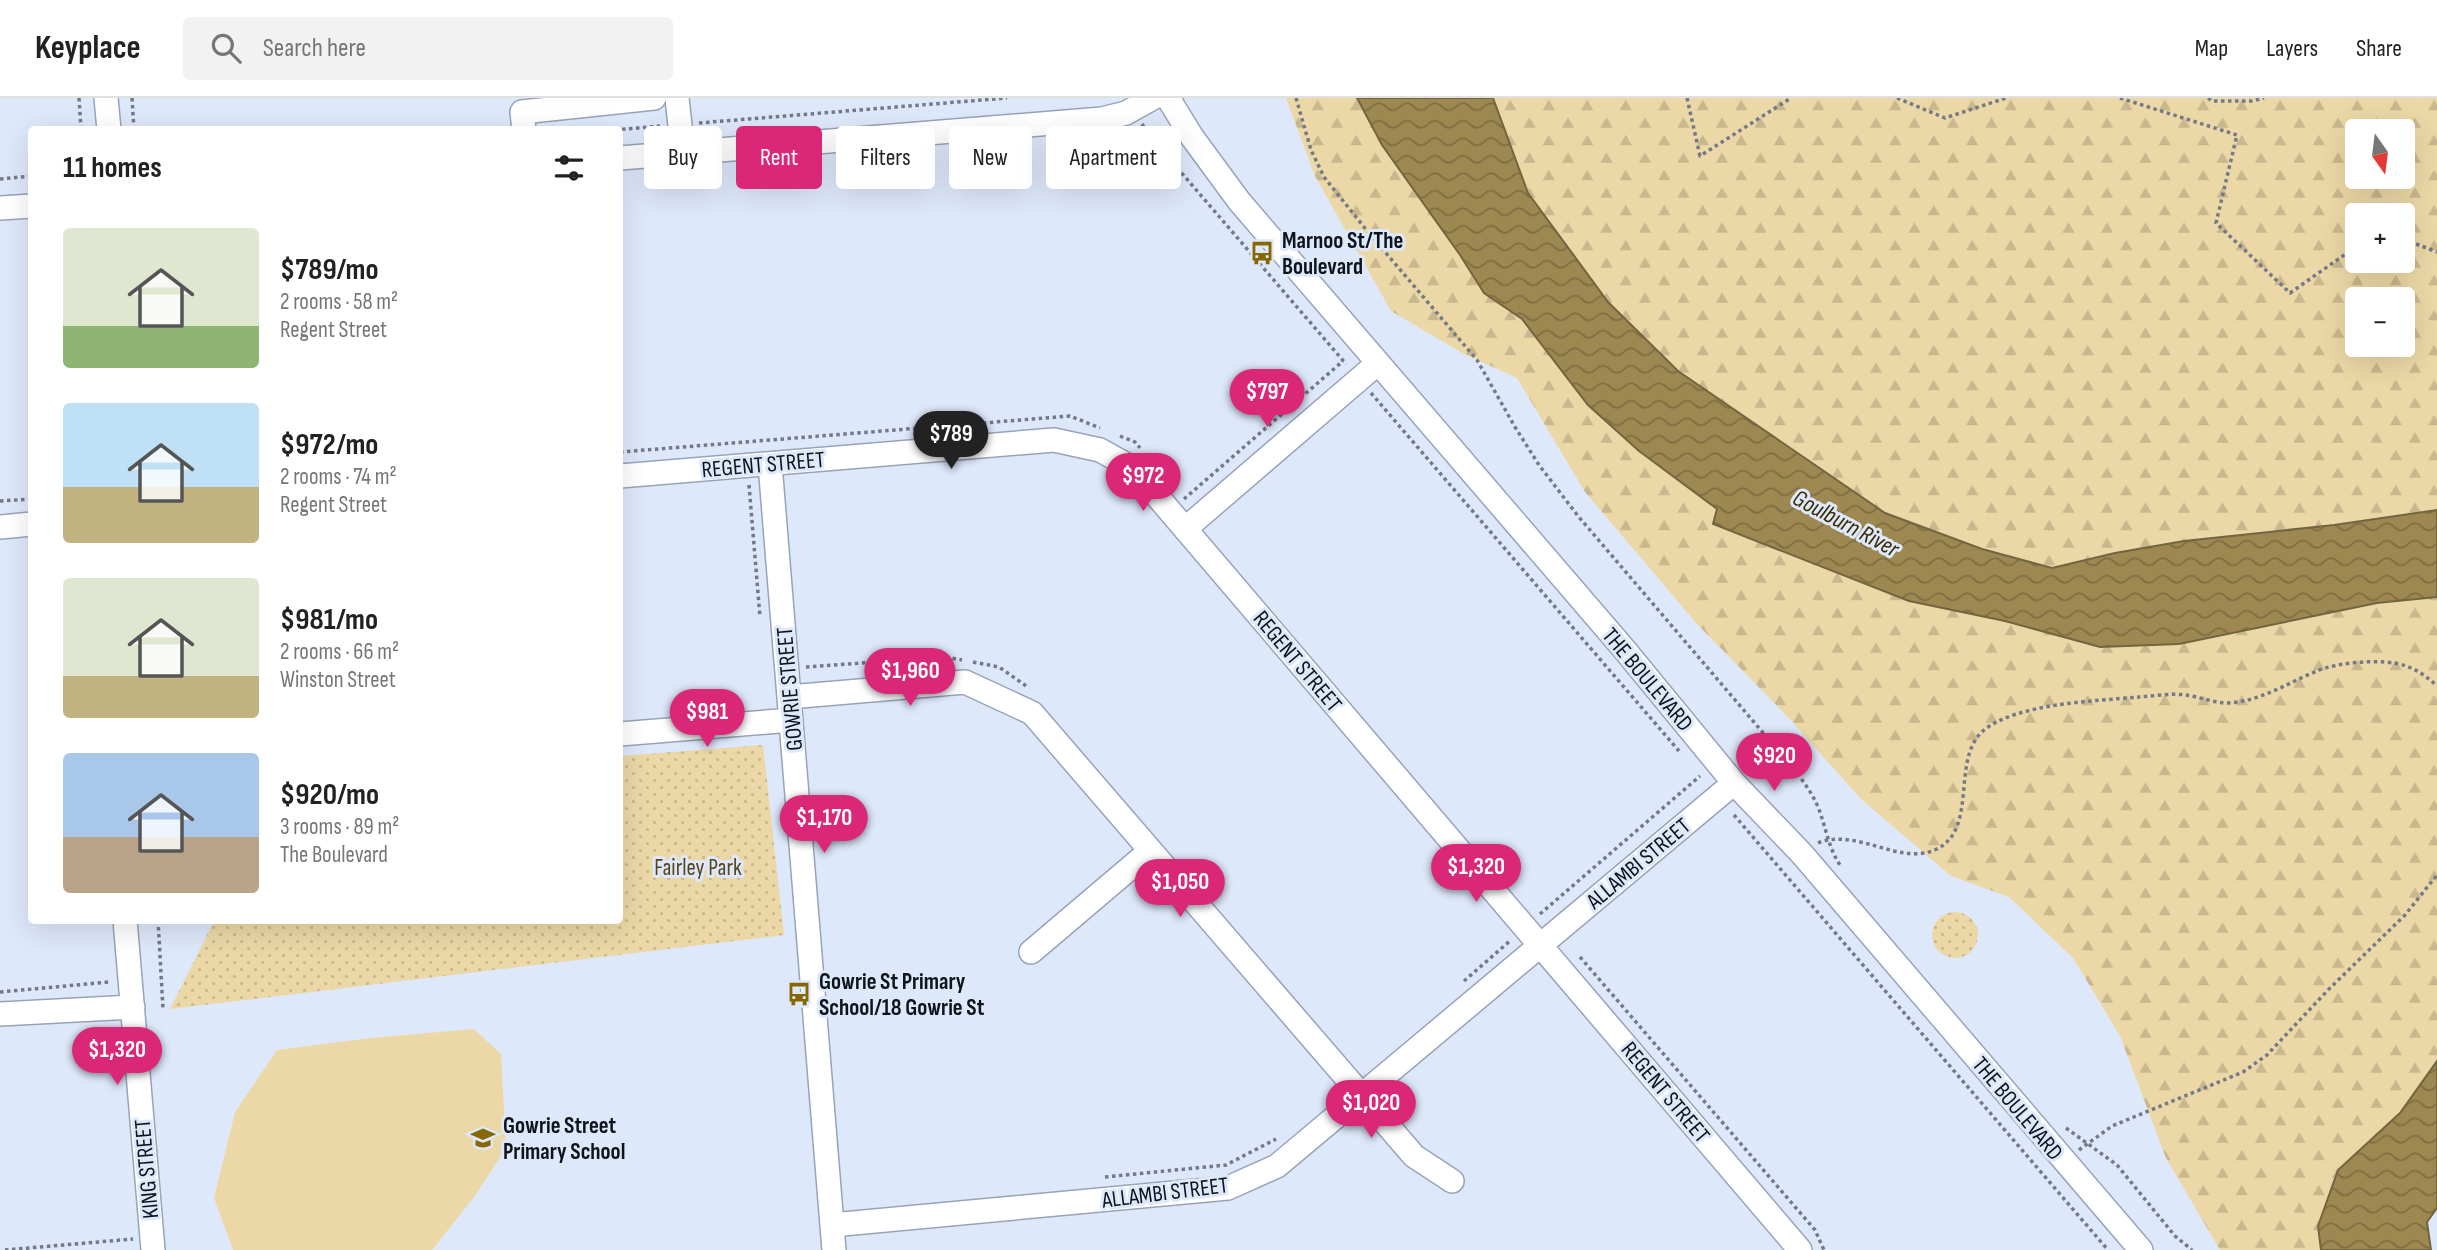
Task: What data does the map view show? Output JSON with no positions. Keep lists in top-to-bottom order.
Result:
{
  "streets": {
    "street": [
      "REGENT STREET",
      "THE BOULEVARD",
      "GOWRIE STREET",
      "ALLAMBI STREET",
      "KING STREET"
    ]
  },
  "crossings": [
    ["REGENT STREET", "GOWRIE STREET"],
    ["REGENT STREET", "ALLAMBI STREET"],
    ["THE BOULEVARD", "ALLAMBI STREET"],
    ["GOWRIE STREET", "ALLAMBI STREET"]
  ],
  "water": ["Goulburn River"],
  "parks": ["Fairley Park"],
  "places": {
    "bus stop": ["Marnoo St/The Boulevard", "Gowrie St Primary School/18 Gowrie St"],
    "school or university": ["Gowrie Street Primary School"]
  },
  "north": "bottom",
  "page": {
    "header": "Keyplace",
    "search": "Search here",
    "nav": ["Map", "Layers", "Share"],
    "map_buttons": ["+", "−"],
    "chip": [
      "Buy",
      "Rent",
      "Filters",
      "New",
      "Apartment"
    ],
    "heading": "11 homes",
    "list": [
      {
        "name": "$789/mo",
        "note": "2 rooms · 58 m² · Regent Street"
      },
      {
        "name": "$972/mo",
        "note": "2 rooms · 74 m² · Regent Street"
      },
      {
        "name": "$981/mo",
        "note": "2 rooms · 66 m² · Winston Street"
      },
      {
        "name": "$920/mo",
        "note": "3 rooms · 89 m² · The Boulevard"
      }
    ],
    "price": [
      "$797",
      "$789",
      "$972",
      "$1,960",
      "$981",
      "$920",
      "$1,170",
      "$1,320",
      "$1,050",
      "$1,320",
      "$1,020"
    ]
  }
}
